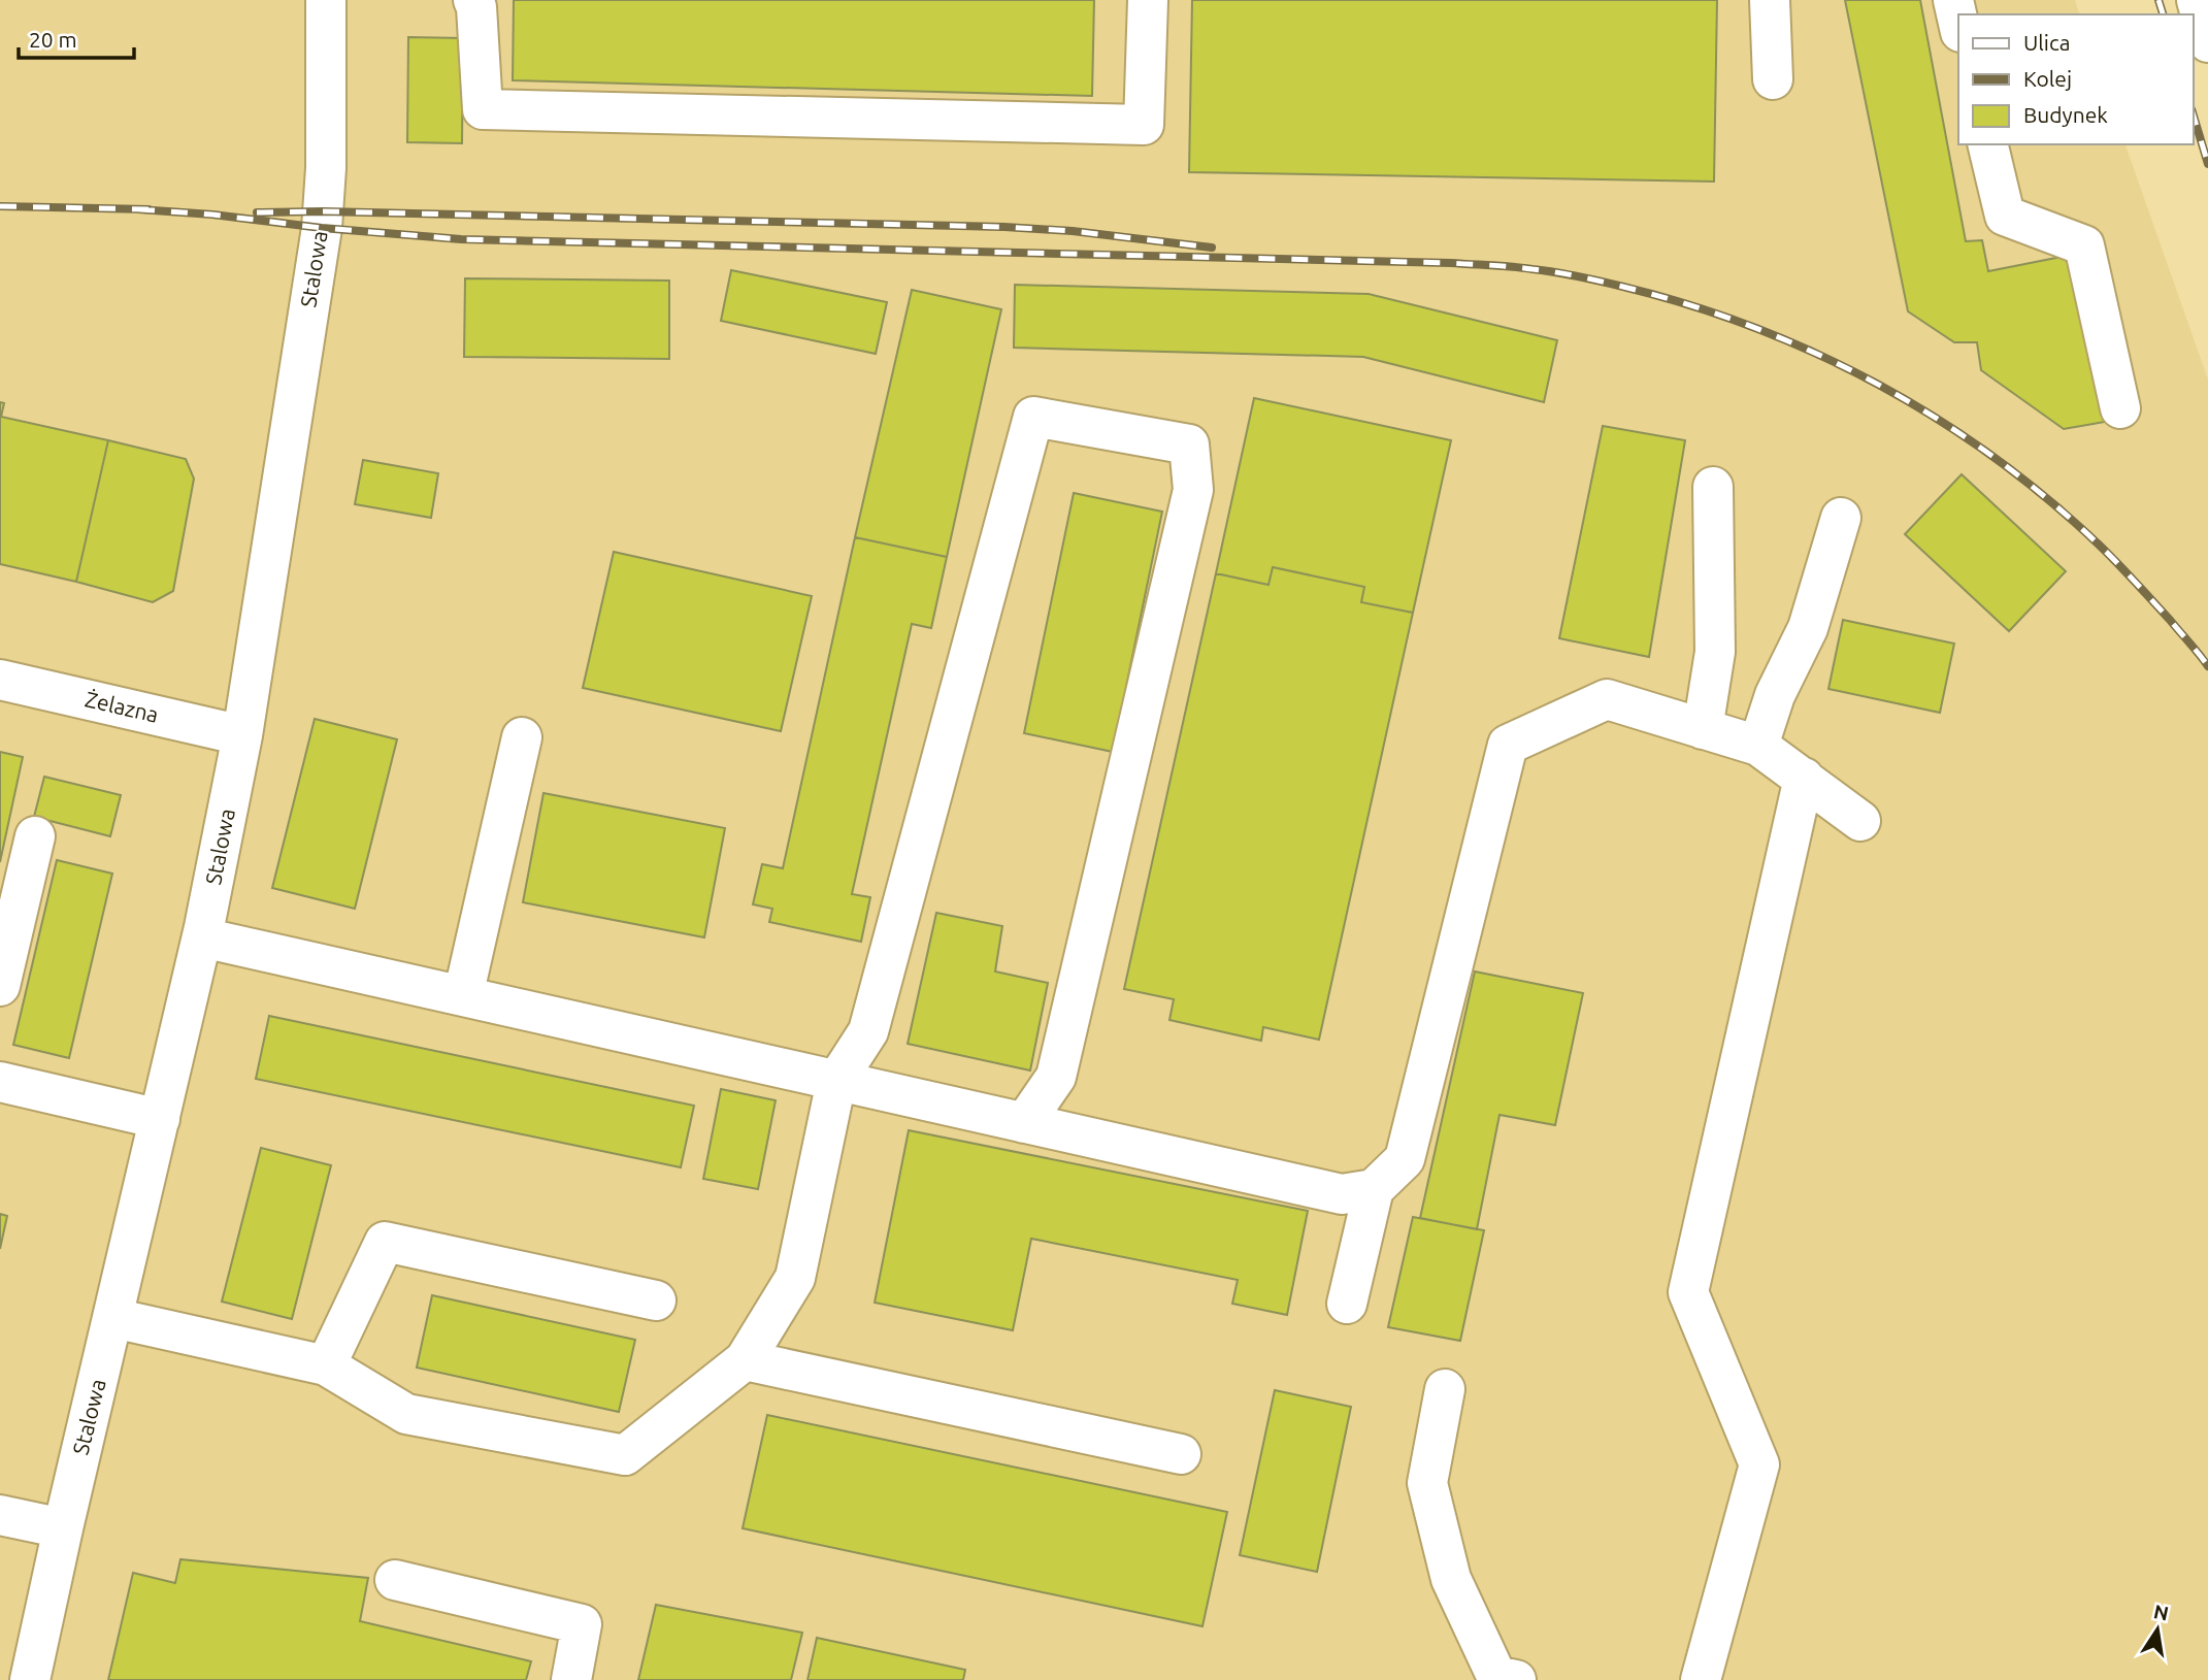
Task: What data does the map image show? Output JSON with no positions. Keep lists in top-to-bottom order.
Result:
{
  "streets": {
    "street": ["Stalowa", "Żelazna"]
  },
  "crossings": [
    ["Stalowa", "Żelazna"]
  ],
  "legend": ["Ulica", "Kolej", "Budynek"],
  "scale_bar": "20 m",
  "north": "top"
}
